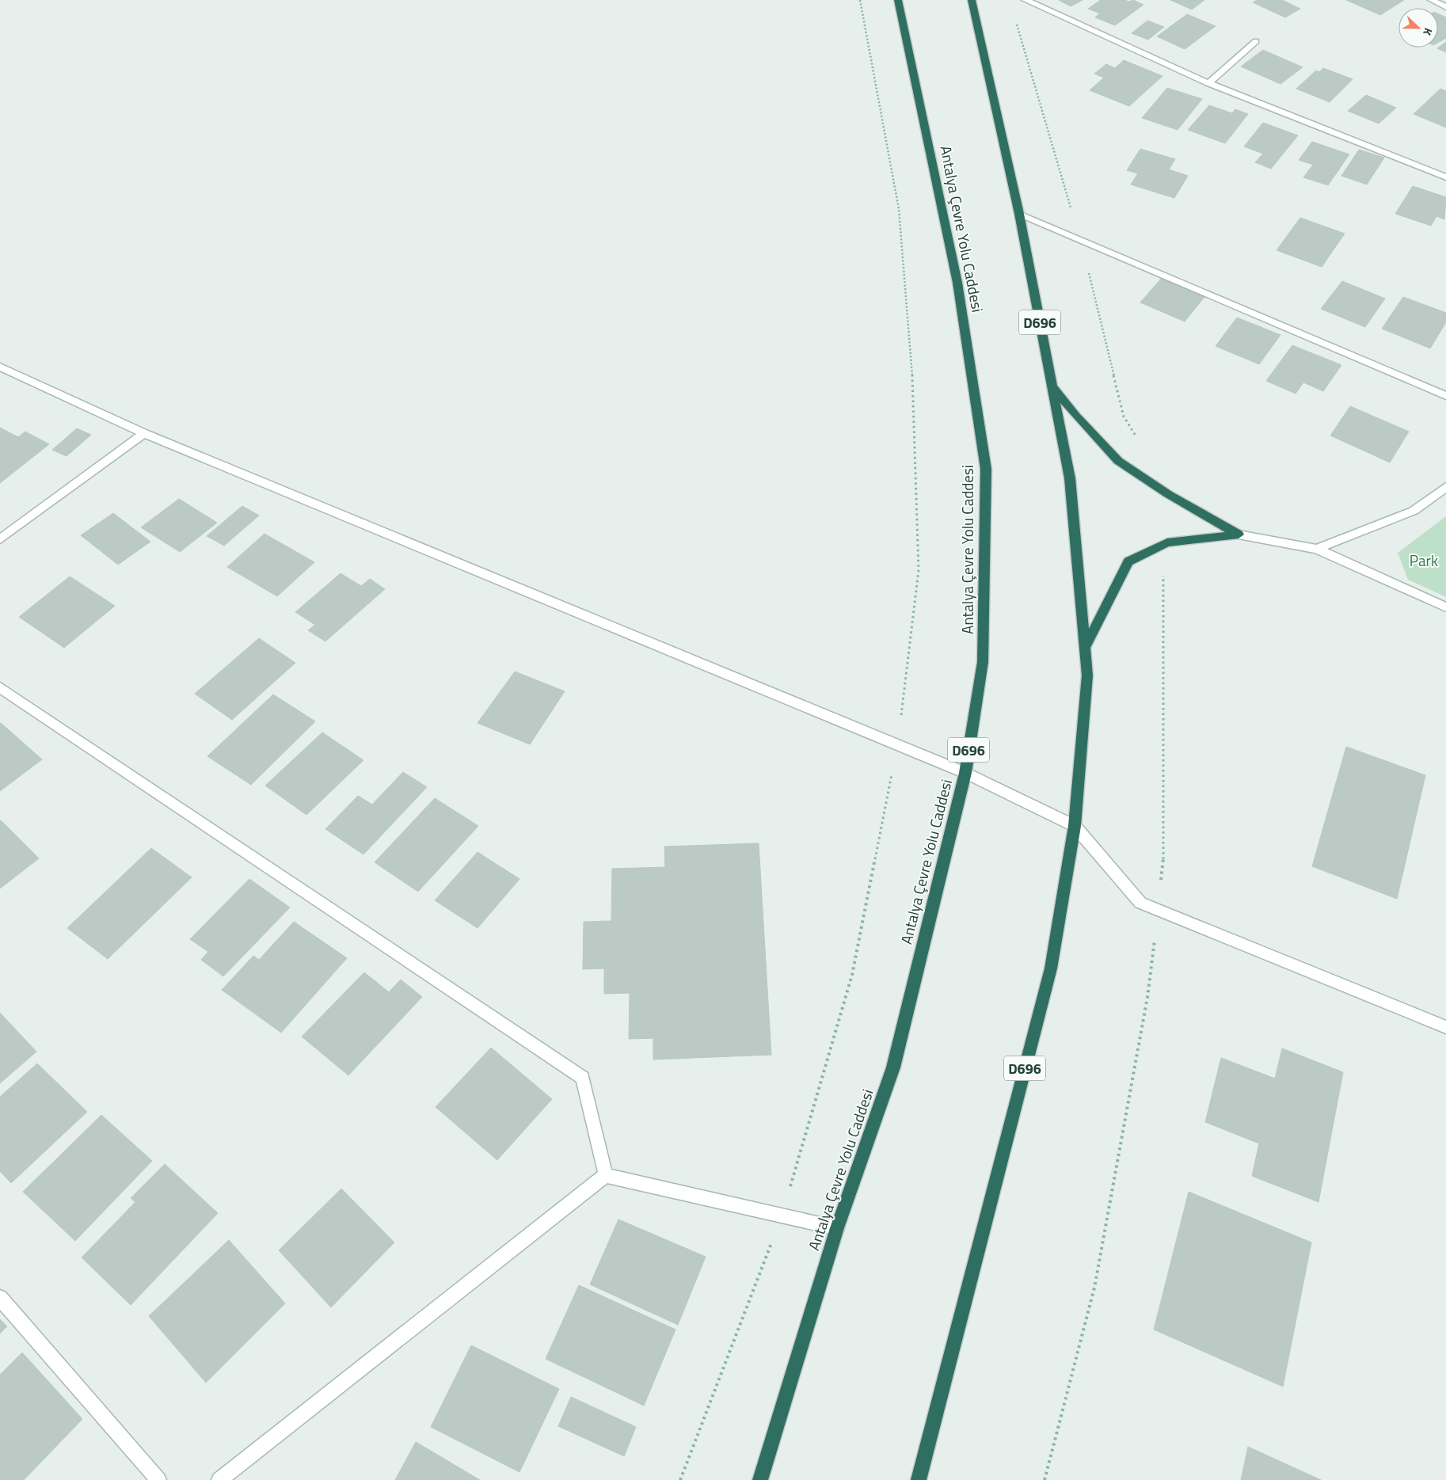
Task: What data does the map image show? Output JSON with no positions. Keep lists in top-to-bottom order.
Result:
{
  "streets": {
    "highway": ["Antalya Çevre Yolu Caddesi", "D696"]
  },
  "parks": ["Park"],
  "north": "right"
}
